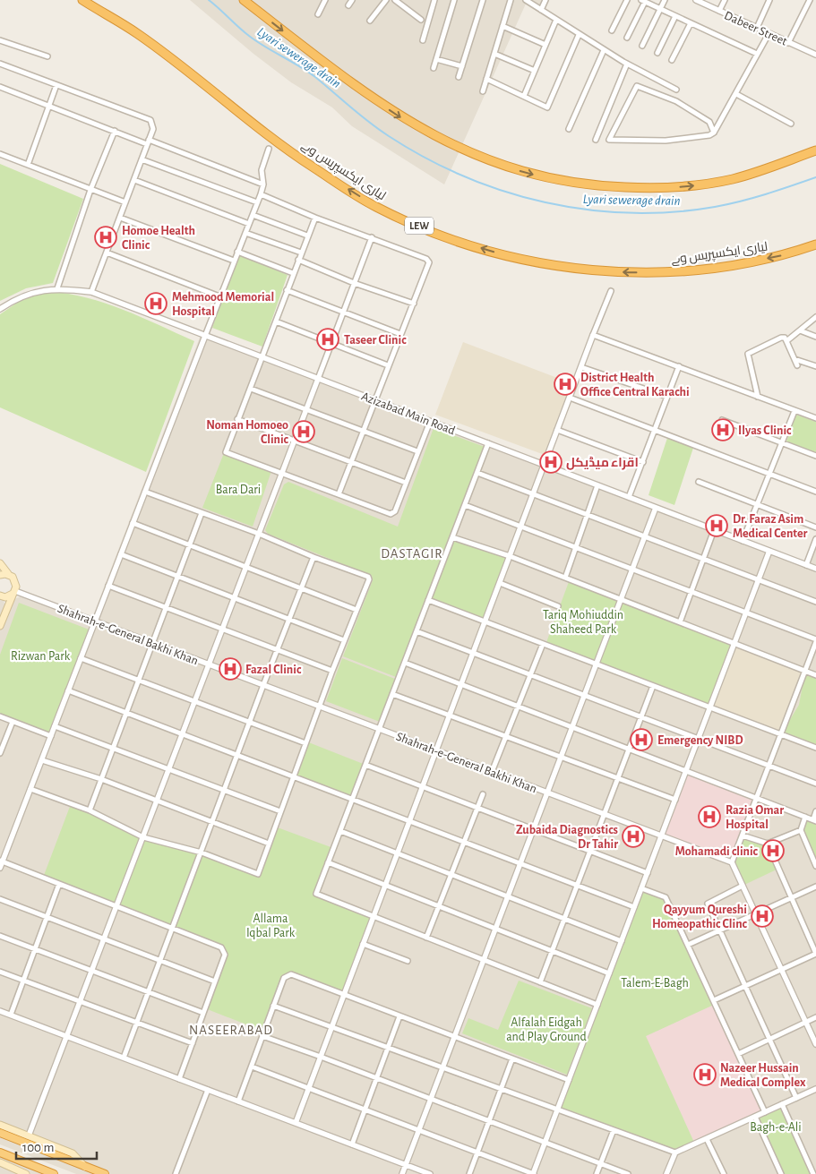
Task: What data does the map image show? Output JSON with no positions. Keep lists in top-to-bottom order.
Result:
{
  "streets": {
    "highway": ["لیاری ایکسپریس وے", "LEW"],
    "street": ["Dabeer Street", "Azizabad Main Road", "Shahrah-e-General Bakhi Khan"]
  },
  "one_way": ["لیاری ایکسپریس وے"],
  "districts": ["DASTAGIR", "NASEERABAD"],
  "water": ["Lyari sewerage drain"],
  "parks": [
    "Bara Dari",
    "Tariq Mohiuddin Shaheed Park",
    "Rizwan Park",
    "Allama Iqbal Park",
    "Talem-E-Bagh",
    "Alfalah Eidgah and Play Ground",
    "Bagh-e-Ali"
  ],
  "places": {
    "hospital": [
      "Homoe Health Clinic",
      "Mehmood Memorial Hospital",
      "Taseer Clinic",
      "District Health Office Central Karachi",
      "Ilyas Clinic",
      "Noman Homoeo Clinic",
      "اقراء میڈیکل",
      "Dr. Faraz Asim Medical Center",
      "Fazal Clinic",
      "Emergency NIBD",
      "Razia Omar Hospital",
      "Zubaida Diagnostics Dr Tahir",
      "Mohamadi clinic",
      "Qayyum Qureshi Homeopathic Clinc",
      "Nazeer Hussain Medical Complex"
    ]
  },
  "scale_bar": "100 m"
}
